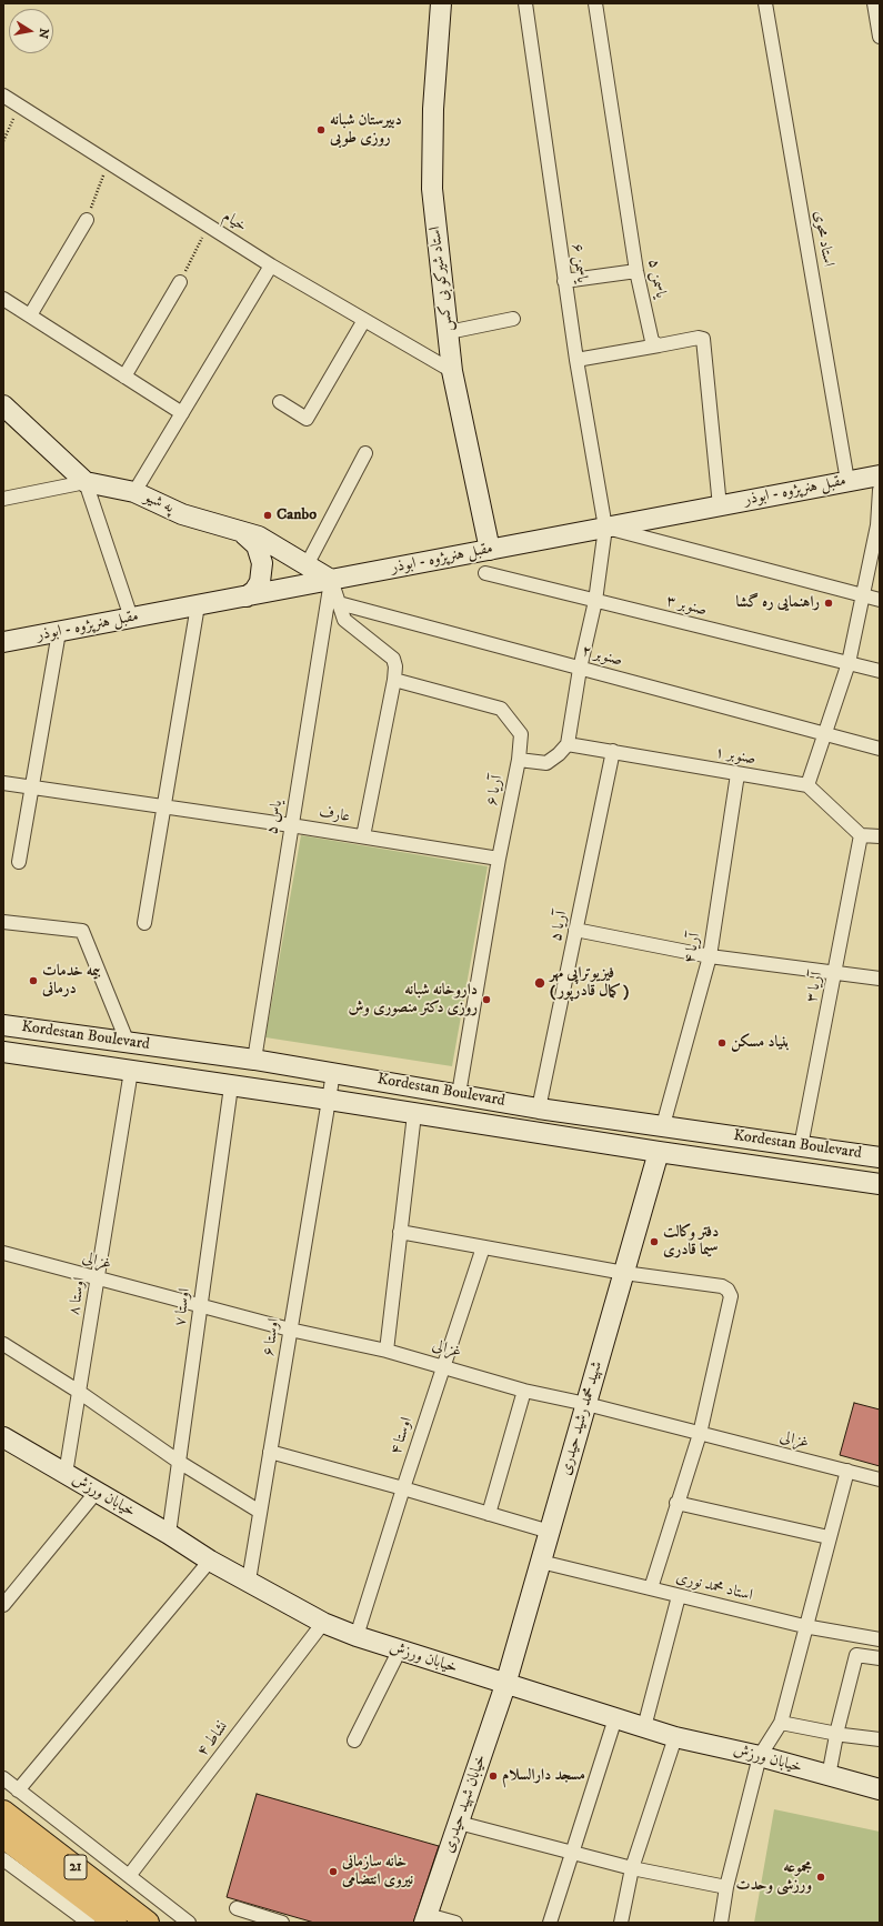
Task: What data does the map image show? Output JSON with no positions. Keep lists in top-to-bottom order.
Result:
{
  "streets": {
    "main road": ["21"],
    "street": [
      "خیام",
      "استاد محوی",
      "یاسمن ۶",
      "استاد شیرکو بی کس",
      "یاسمن ۵",
      "مقبل هنرپژوه - ابوذر",
      "په شیو",
      "صنوبر ۳",
      "صنوبر ۲",
      "صنوبر ۱",
      "آریا ۶",
      "عارف",
      "یاس ۵",
      "آریا ۵",
      "آریا ۴",
      "آریا ۳",
      "Kordestan Boulevard",
      "غزالی",
      "اوستا ۸",
      "اوستا ۷",
      "اوستا ۶",
      "شهید محمد رشید حیدری",
      "اوستا ۴",
      "خیابان ورزش",
      "استاد محمد نوری",
      "نشاط ۴",
      "خیابان شهید حیدری"
    ]
  },
  "crossings": [
    ["خیام", "استاد شیرکو بی کس"],
    ["استاد محوی", "مقبل هنرپژوه - ابوذر"],
    ["یاسمن ۶", "مقبل هنرپژوه - ابوذر"],
    ["یاسمن ۶", "صنوبر ۳"],
    ["یاسمن ۶", "صنوبر ۲"],
    ["یاسمن ۶", "صنوبر ۱"],
    ["استاد شیرکو بی کس", "مقبل هنرپژوه - ابوذر"],
    ["مقبل هنرپژوه - ابوذر", "په شیو"],
    ["مقبل هنرپژوه - ابوذر", "یاس ۵"],
    ["په شیو", "یاس ۵"],
    ["صنوبر ۱", "آریا ۵"],
    ["صنوبر ۱", "آریا ۴"],
    ["آریا ۶", "عارف"],
    ["آریا ۶", "Kordestan Boulevard"],
    ["عارف", "یاس ۵"],
    ["یاس ۵", "Kordestan Boulevard"],
    ["آریا ۵", "Kordestan Boulevard"],
    ["آریا ۴", "Kordestan Boulevard"],
    ["آریا ۳", "Kordestan Boulevard"],
    ["Kordestan Boulevard", "اوستا ۸"],
    ["Kordestan Boulevard", "اوستا ۷"],
    ["Kordestan Boulevard", "اوستا ۶"],
    ["Kordestan Boulevard", "شهید محمد رشید حیدری"],
    ["غزالی", "اوستا ۸"],
    ["غزالی", "اوستا ۷"],
    ["غزالی", "اوستا ۶"],
    ["غزالی", "شهید محمد رشید حیدری"],
    ["غزالی", "اوستا ۴"],
    ["اوستا ۸", "خیابان ورزش"],
    ["اوستا ۷", "خیابان ورزش"],
    ["اوستا ۶", "خیابان ورزش"],
    ["شهید محمد رشید حیدری", "خیابان ورزش"],
    ["شهید محمد رشید حیدری", "استاد محمد نوری"],
    ["شهید محمد رشید حیدری", "خیابان شهید حیدری"],
    ["اوستا ۴", "خیابان ورزش"],
    ["خیابان ورزش", "نشاط ۴"],
    ["خیابان ورزش", "خیابان شهید حیدری"]
  ],
  "places": [
    "دبیرستان شبانه روزی طوبی",
    "Canbo",
    "راهنمایی ره گشا",
    "بیمه خدمات درمانی",
    "فیزیوتراپی مهر ( کمال قادرپور )",
    "داروخانه شبانه روزی دکتر منصوری وش",
    "بنیاد مسکن",
    "دفتر وکالت سیما قادری",
    "مسجد دارالسلام",
    "خانه سازمانی نیروی انتضامی",
    "مجموعه ورزشی وحدت"
  ],
  "north": "right"
}
